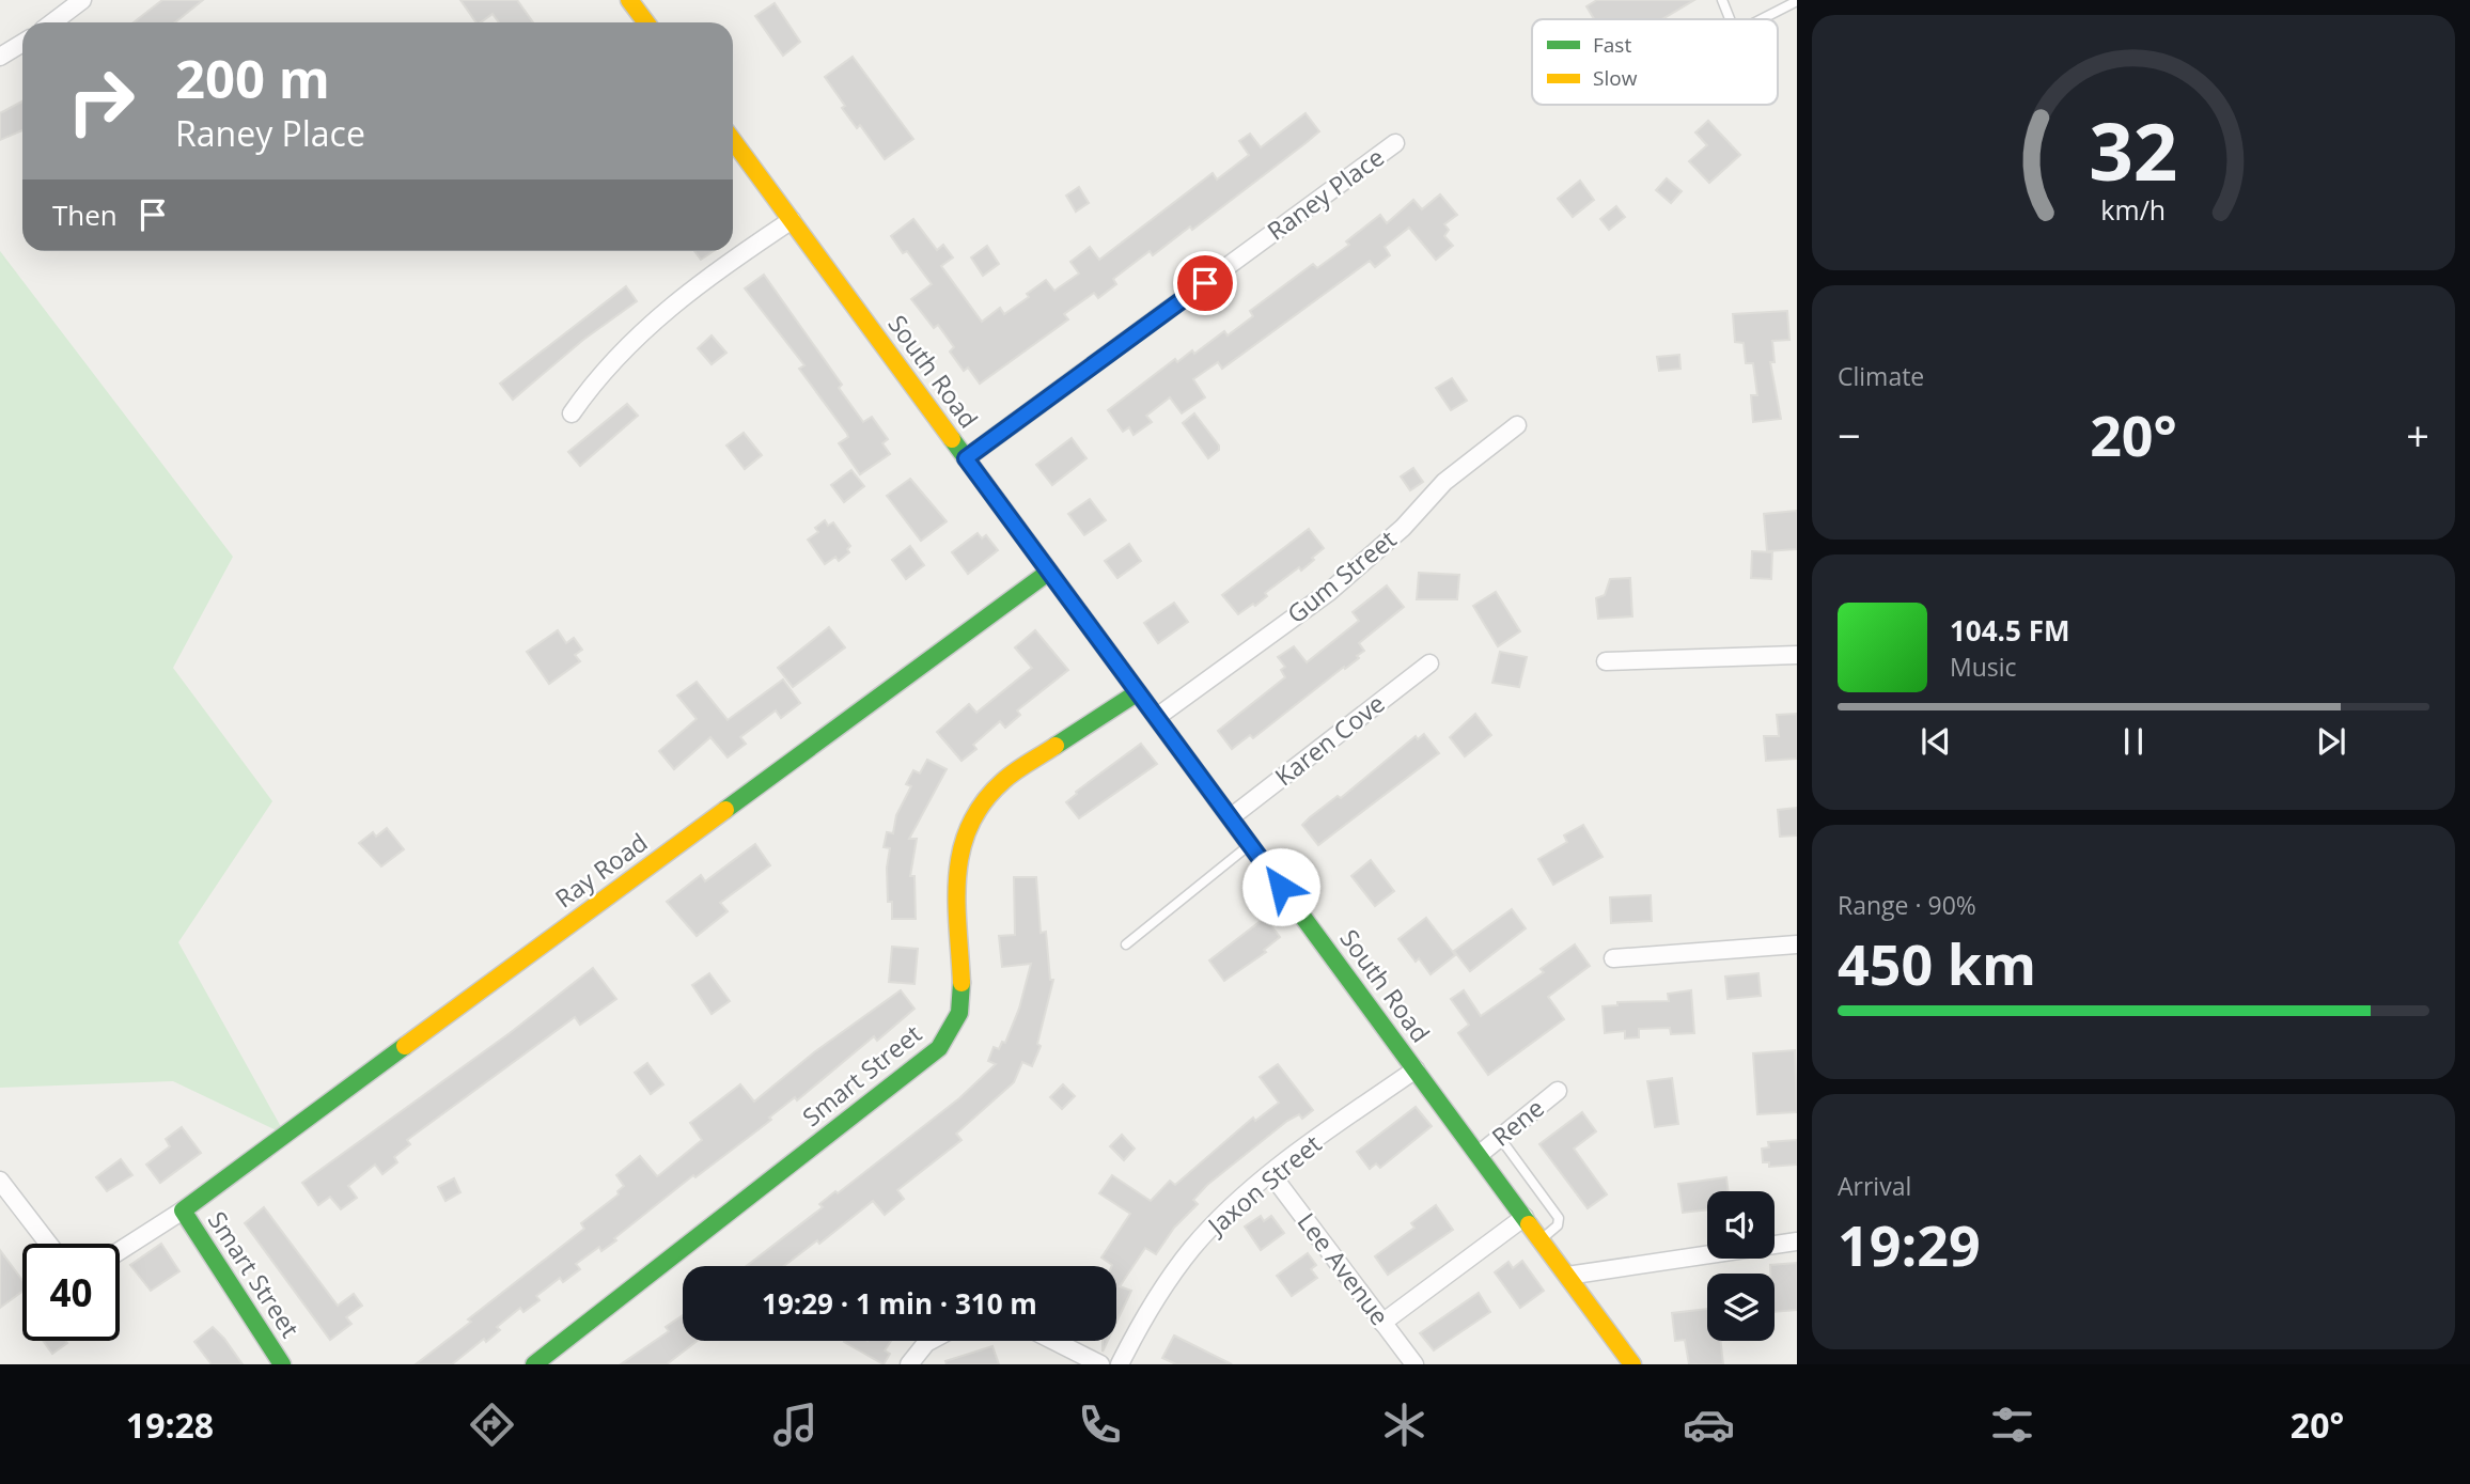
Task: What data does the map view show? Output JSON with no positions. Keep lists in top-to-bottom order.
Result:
{
  "streets": {
    "street": [
      "Raney Place",
      "South Road",
      "Gum Street",
      "Karen Cove",
      "Ray Road",
      "Smart Street",
      "Rene",
      "Jaxon Street",
      "Lee Avenue"
    ]
  },
  "crossings": [
    ["Raney Place", "South Road"],
    ["South Road", "Gum Street"],
    ["South Road", "Karen Cove"],
    ["South Road", "Ray Road"],
    ["South Road", "Smart Street"],
    ["South Road", "Rene"],
    ["South Road", "Jaxon Street"],
    ["Ray Road", "Smart Street"],
    ["Jaxon Street", "Lee Avenue"]
  ],
  "legend": ["Fast", "Slow"],
  "page": {
    "turn": ["200 m", "Raney Place"],
    "then": "Then",
    "tile": [
      "Climate",
      ["Range · 90%", "450 km"],
      ["Arrival", "19:29"]
    ],
    "heat": ["−", "20°", "+"],
    "song": ["104.5 FM", "Music"],
    "limit": "40",
    "trip": "19:29 · 1 min · 310 m",
    "tabs": ["19:28", "20°"],
    "gauge": ["32", "km/h"]
  }
}
